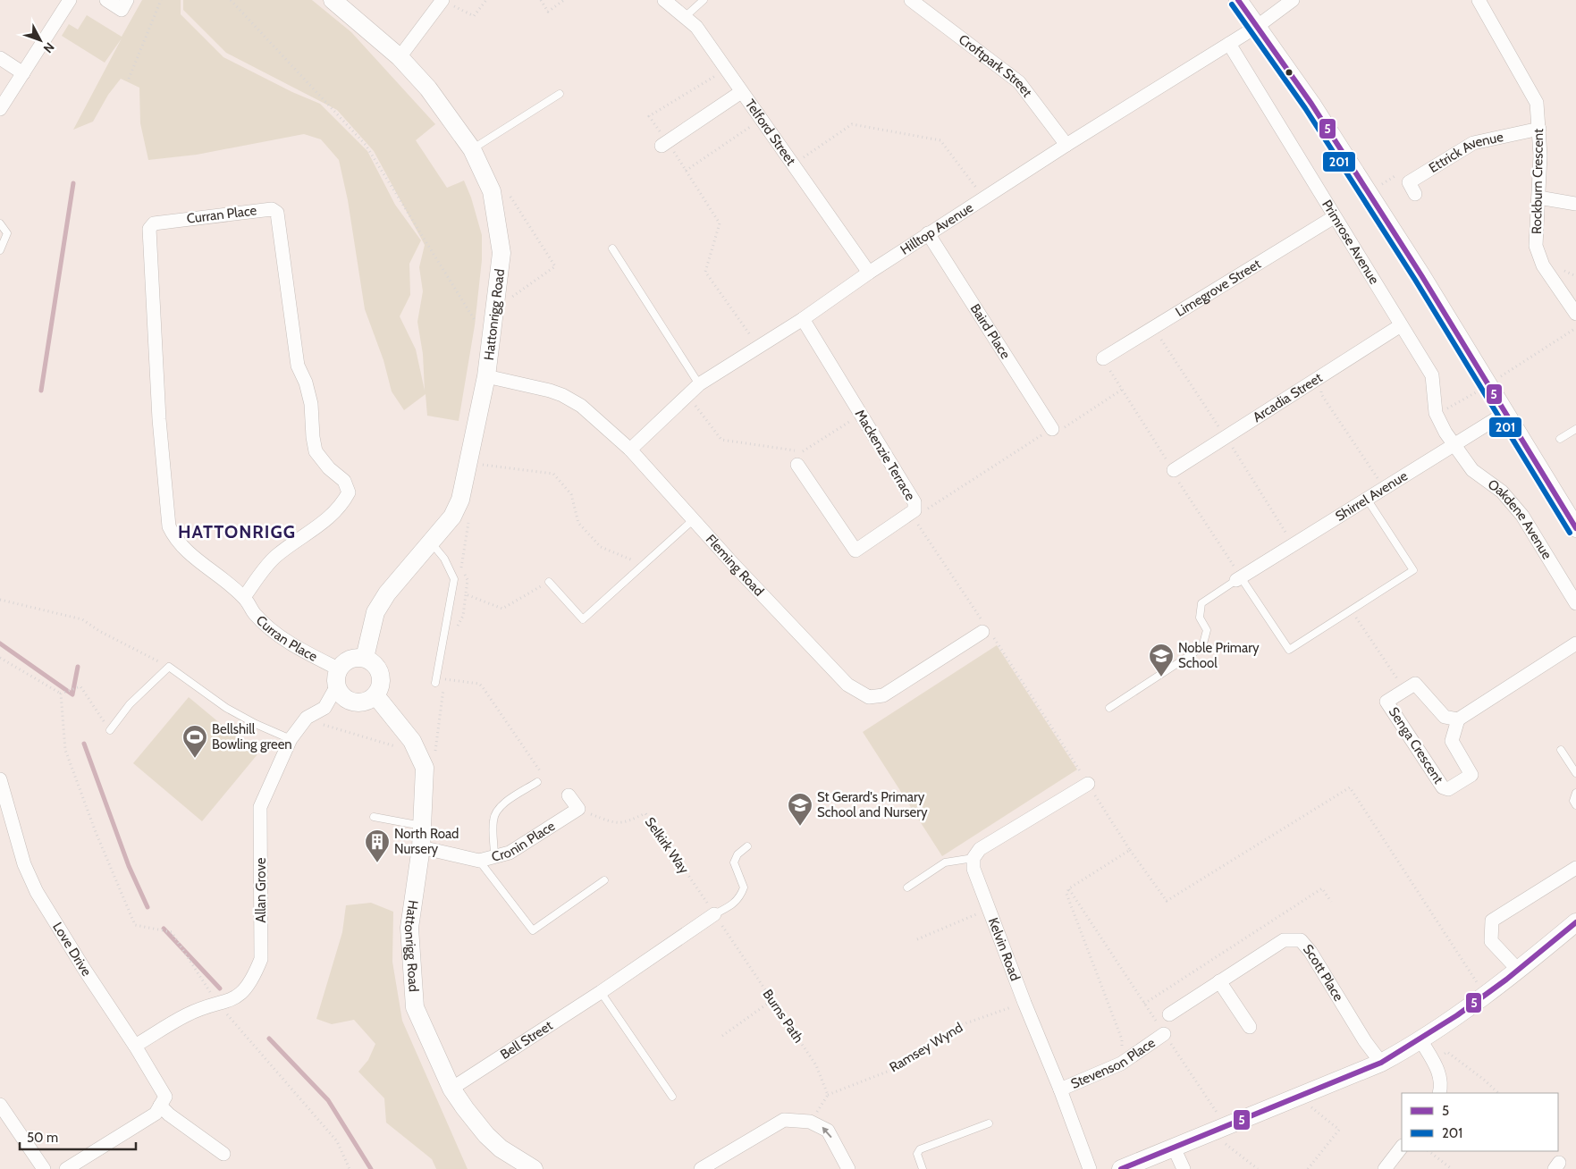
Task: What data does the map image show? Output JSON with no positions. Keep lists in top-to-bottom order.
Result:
{
  "streets": {
    "street": [
      "Croftpark Street",
      "Telford Street",
      "Ettrick Avenue",
      "Rockburn Crescent",
      "Curran Place",
      "Hilltop Avenue",
      "Primrose Avenue",
      "Limegrove Street",
      "Hattonrigg Road",
      "Baird Place",
      "Arcadia Street",
      "Mackenzie Terrace",
      "Shirrel Avenue",
      "Oakdene Avenue",
      "Fleming Road",
      "Senga Crescent",
      "Cronin Place",
      "Allan Grove",
      "Love Drive",
      "Kelvin Road",
      "Scott Place",
      "Bell Street",
      "Stevenson Place"
    ],
    "path": ["Selkirk Way", "Burns Path", "Ramsey Wynd"]
  },
  "crossings": [
    ["Croftpark Street", "Hilltop Avenue"],
    ["Telford Street", "Hilltop Avenue"],
    ["Ettrick Avenue", "Rockburn Crescent"],
    ["Curran Place", "Hattonrigg Road"],
    ["Curran Place", "Allan Grove"],
    ["Hilltop Avenue", "Primrose Avenue"],
    ["Hilltop Avenue", "Baird Place"],
    ["Hilltop Avenue", "Mackenzie Terrace"],
    ["Hilltop Avenue", "Fleming Road"],
    ["Primrose Avenue", "Limegrove Street"],
    ["Primrose Avenue", "Arcadia Street"],
    ["Primrose Avenue", "Shirrel Avenue"],
    ["Primrose Avenue", "Oakdene Avenue"],
    ["Hattonrigg Road", "Fleming Road"],
    ["Hattonrigg Road", "Cronin Place"],
    ["Hattonrigg Road", "Allan Grove"],
    ["Hattonrigg Road", "Bell Street"],
    ["Shirrel Avenue", "Oakdene Avenue"],
    ["Cronin Place", "Selkirk Way"],
    ["Selkirk Way", "Burns Path"],
    ["Selkirk Way", "Bell Street"],
    ["Allan Grove", "Love Drive"],
    ["Kelvin Road", "Ramsey Wynd"],
    ["Kelvin Road", "Stevenson Place"],
    ["Burns Path", "Bell Street"],
    ["Burns Path", "Ramsey Wynd"]
  ],
  "districts": ["HATTONRIGG"],
  "places": {
    "school or university": ["Noble Primary School", "St Gerard's Primary School and Nursery"],
    "sports": ["Bellshill Bowling green"],
    "building": ["North Road Nursery"]
  },
  "lines": ["transit line 5", "transit line 201"],
  "legend": ["5", "201"],
  "scale_bar": "50 m",
  "north": "bottom right"
}
